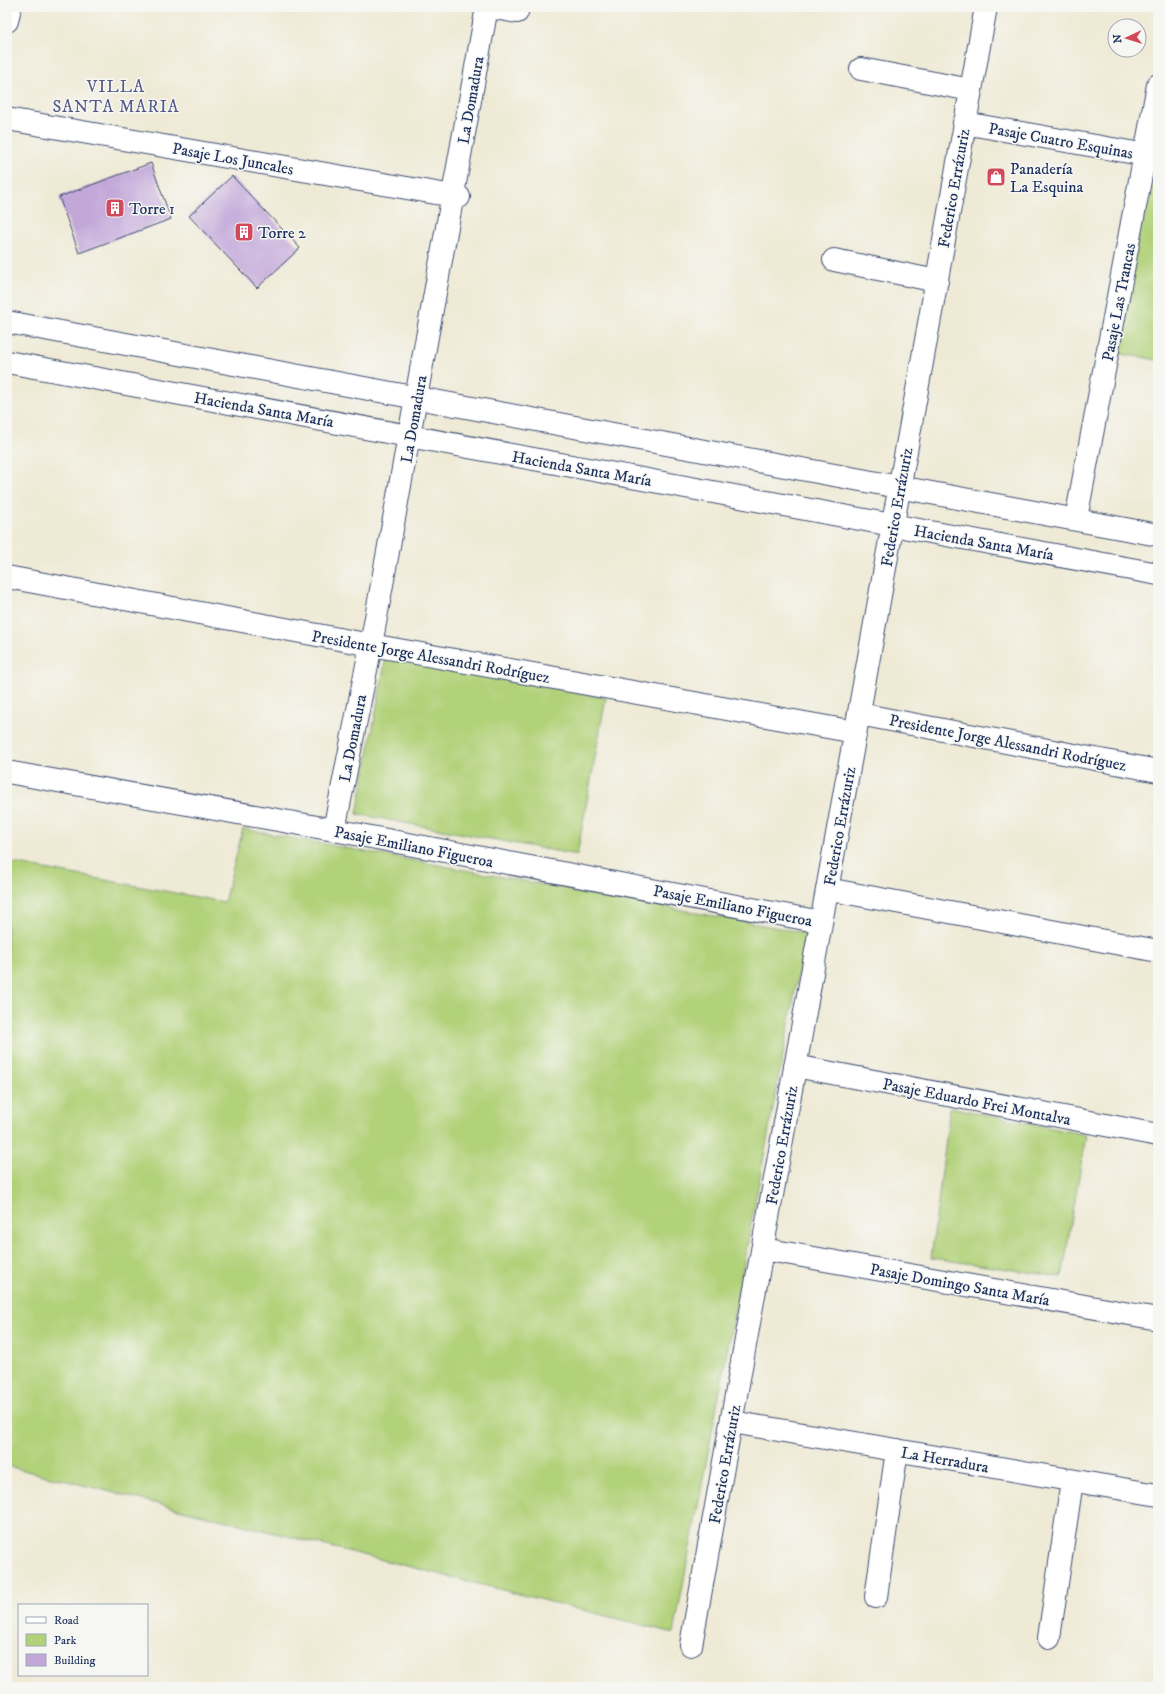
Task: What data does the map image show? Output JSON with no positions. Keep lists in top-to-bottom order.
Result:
{
  "streets": {
    "street": [
      "La Domadura",
      "Pasaje Cuatro Esquinas",
      "Pasaje Los Juncales",
      "Federico Errázuriz",
      "Pasaje Las Trancas",
      "Hacienda Santa María",
      "Presidente Jorge Alessandri Rodríguez",
      "Pasaje Emiliano Figueroa",
      "Pasaje Eduardo Frei Montalva",
      "Pasaje Domingo Santa María",
      "La Herradura"
    ]
  },
  "crossings": [
    ["La Domadura", "Pasaje Los Juncales"],
    ["La Domadura", "Hacienda Santa María"],
    ["La Domadura", "Presidente Jorge Alessandri Rodríguez"],
    ["La Domadura", "Pasaje Emiliano Figueroa"],
    ["Pasaje Cuatro Esquinas", "Federico Errázuriz"],
    ["Pasaje Cuatro Esquinas", "Pasaje Las Trancas"],
    ["Federico Errázuriz", "Hacienda Santa María"],
    ["Federico Errázuriz", "Presidente Jorge Alessandri Rodríguez"],
    ["Federico Errázuriz", "Pasaje Emiliano Figueroa"],
    ["Federico Errázuriz", "Pasaje Eduardo Frei Montalva"],
    ["Federico Errázuriz", "Pasaje Domingo Santa María"],
    ["Federico Errázuriz", "La Herradura"]
  ],
  "districts": ["VILLA SANTA MARIA"],
  "places": {
    "shop": ["Panadería La Esquina"],
    "building": ["Torre 1", "Torre 2"]
  },
  "legend": ["Road", "Park", "Building"],
  "north": "left"
}
